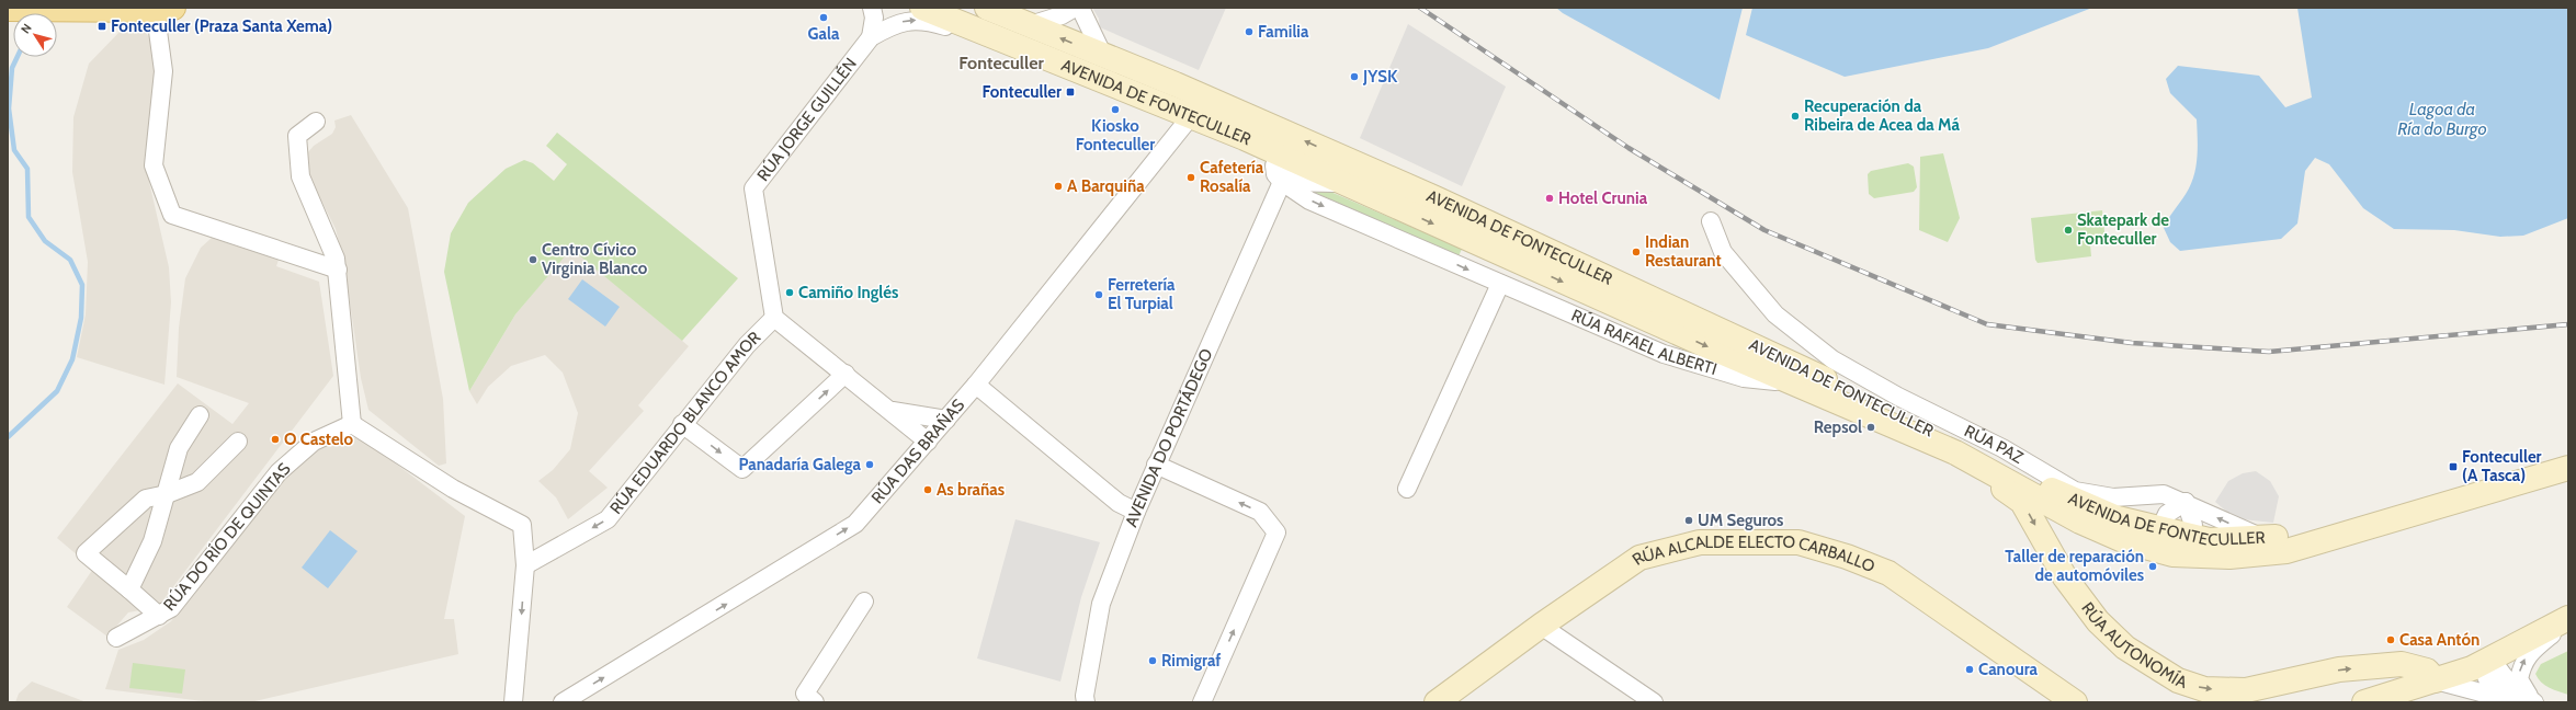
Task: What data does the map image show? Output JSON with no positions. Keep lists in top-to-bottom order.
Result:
{
  "streets": {
    "main road": ["AVENIDA DE FONTECULLER", "RÚA ALCALDE ELECTO CARBALLO", "RÚA AUTONOMÍA"],
    "street": [
      "RÚA JORGE GUILLÉN",
      "RÚA RAFAEL ALBERTI",
      "RÚA EDUARDO BLANCO AMOR",
      "AVENIDA DO PORTÁDEGO",
      "RÚA PAZ",
      "RÚA DAS BRAÑAS",
      "RÚA DO RÍO DE QUINTAS"
    ]
  },
  "crossings": [
    ["AVENIDA DE FONTECULLER", "RÚA JORGE GUILLÉN"],
    ["AVENIDA DE FONTECULLER", "RÚA RAFAEL ALBERTI"],
    ["AVENIDA DE FONTECULLER", "AVENIDA DO PORTÁDEGO"],
    ["AVENIDA DE FONTECULLER", "RÚA PAZ"],
    ["AVENIDA DE FONTECULLER", "RÚA DAS BRAÑAS"],
    ["AVENIDA DE FONTECULLER", "RÚA AUTONOMÍA"],
    ["RÚA JORGE GUILLÉN", "RÚA EDUARDO BLANCO AMOR"],
    ["RÚA RAFAEL ALBERTI", "AVENIDA DO PORTÁDEGO"]
  ],
  "one_way": ["RÚA EDUARDO BLANCO AMOR", "RÚA DAS BRAÑAS", "RÚA AUTONOMÍA"],
  "districts": ["Fonteculler"],
  "water": ["Lagoa da Ría do Burgo"],
  "places": {
    "other": [
      "Gala",
      "Familia",
      "JYSK",
      "Kiosko Fonteculler",
      "Recuperación da Ribeira de Acea da Má",
      "Cafetería Rosalía",
      "A Barquiña",
      "Hotel Crunia",
      "Skatepark de Fonteculler",
      "Indian Restaurant",
      "Centro Cívico Virginia Blanco",
      "Camiño Inglés",
      "Ferretería El Turpial",
      "Repsol",
      "O Castelo",
      "Panadaría Galega",
      "As brañas",
      "UM Seguros",
      "Taller de reparación de automóviles",
      "Casa Antón",
      "Rimigraf",
      "Canoura"
    ],
    "transit": ["Fonteculler (Praza Santa Xema)", "Fonteculler", "Fonteculler (A Tasca)"]
  },
  "north": "top left"
}
